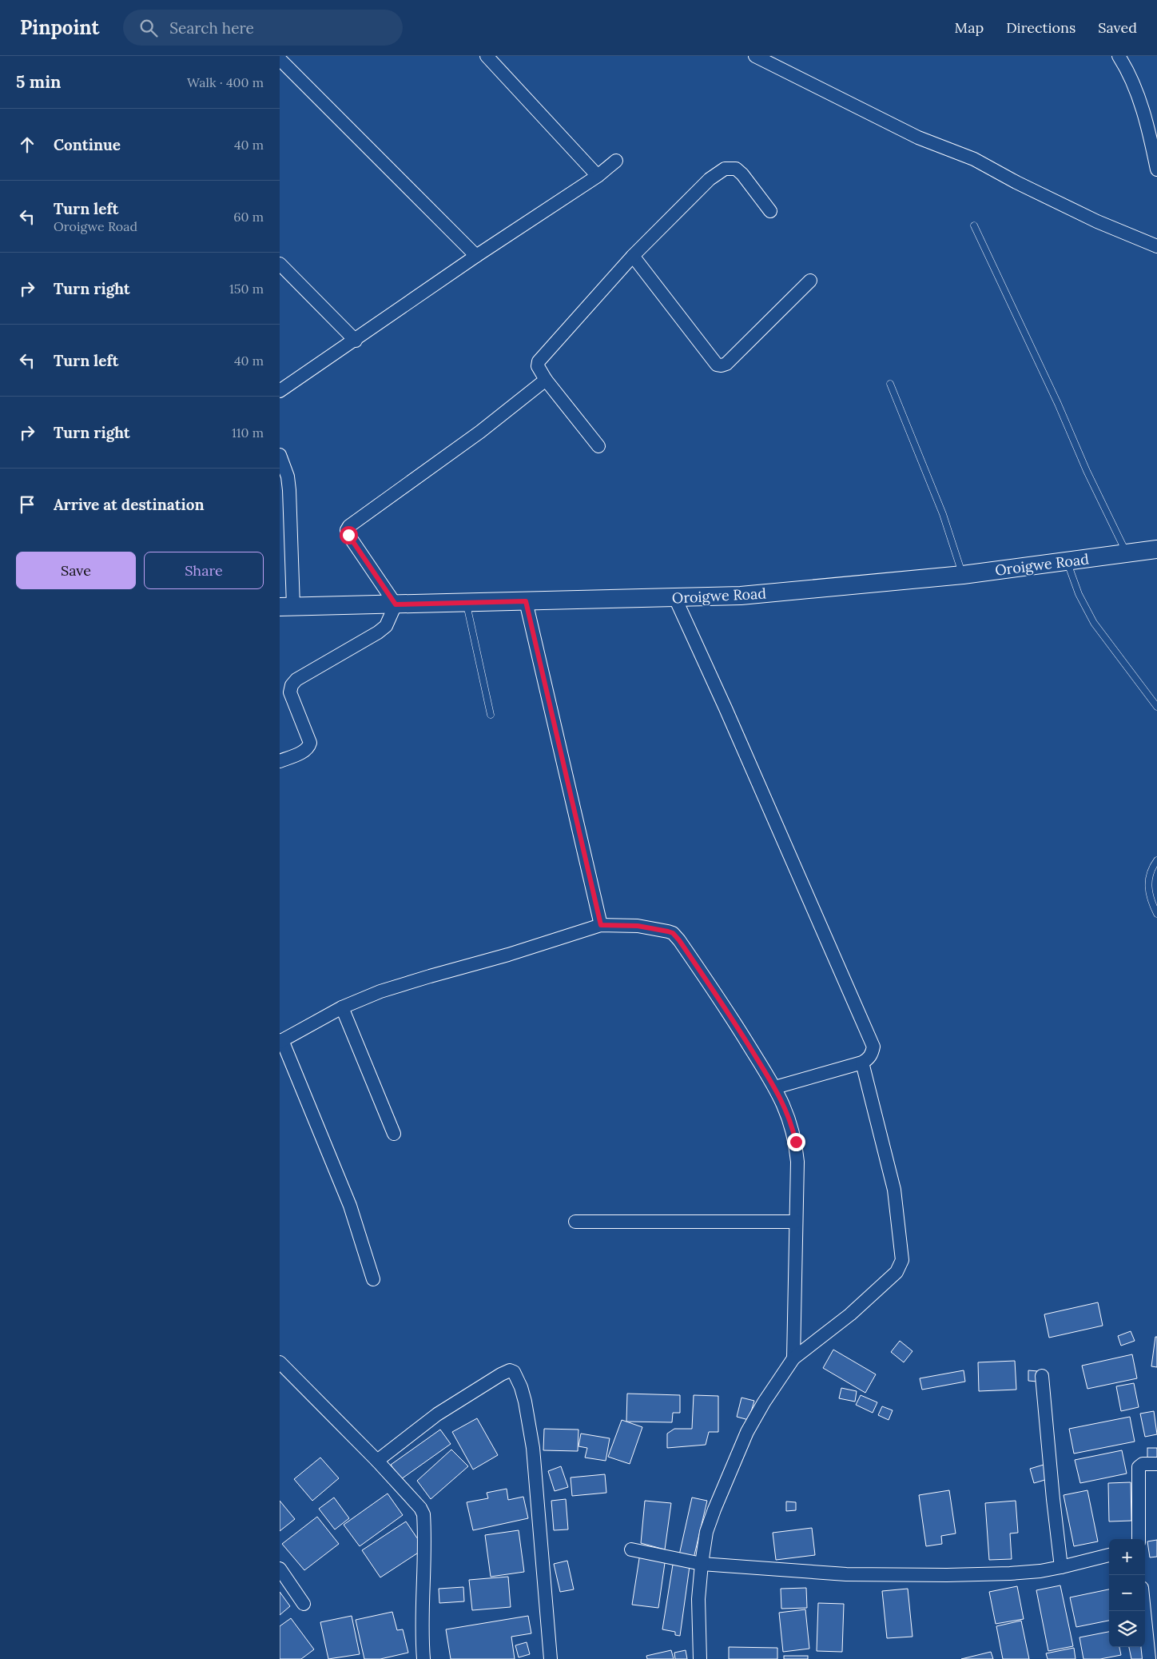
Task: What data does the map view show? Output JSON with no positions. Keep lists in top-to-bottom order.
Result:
{
  "streets": {
    "street": ["Oroigwe Road"]
  },
  "page": {
    "header": "Pinpoint",
    "search": "Search here",
    "nav": ["Map", "Directions", "Saved"],
    "heading": ["5 min", "Walk · 400 m"],
    "list": [
      ["Continue", "40 m"],
      ["Turn left", "Oroigwe Road", "60 m"],
      ["Turn right", "150 m"],
      ["Turn left", "40 m"],
      ["Turn right", "110 m"],
      "Arrive at destination"
    ],
    "buttons": ["Save", "Share"],
    "map_buttons": ["+", "−"]
  }
}
